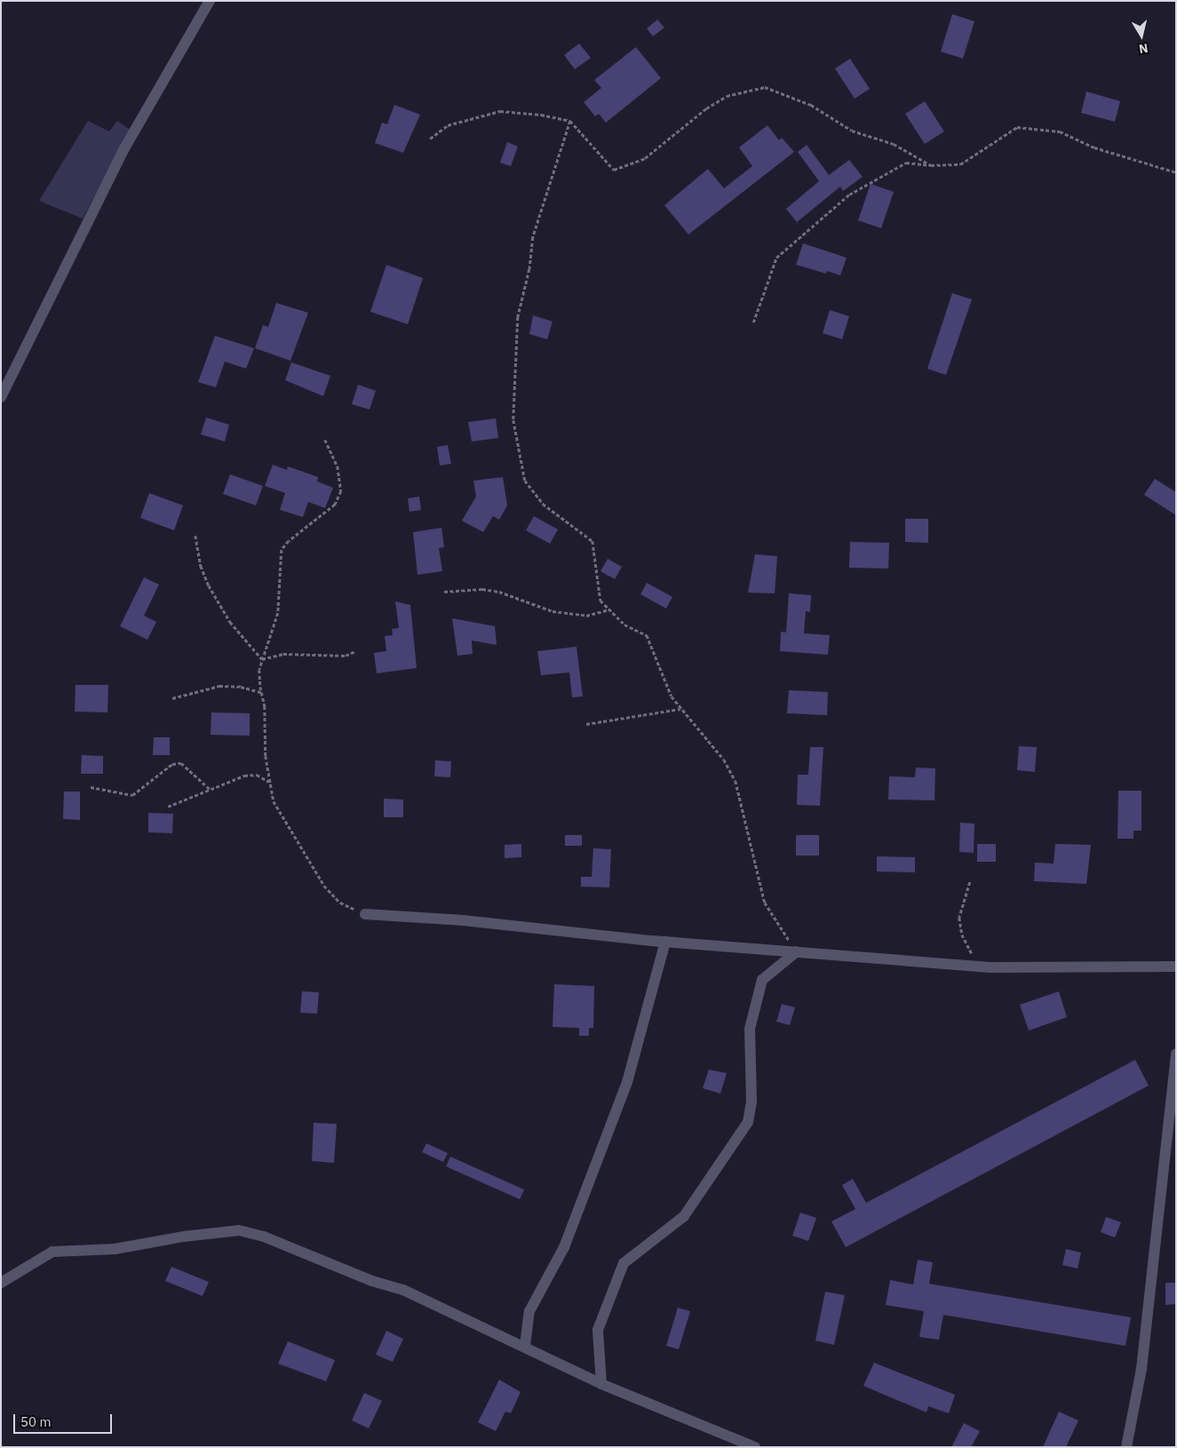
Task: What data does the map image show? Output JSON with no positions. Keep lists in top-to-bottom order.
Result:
{
  "scale_bar": "50 m",
  "north": "bottom"
}
